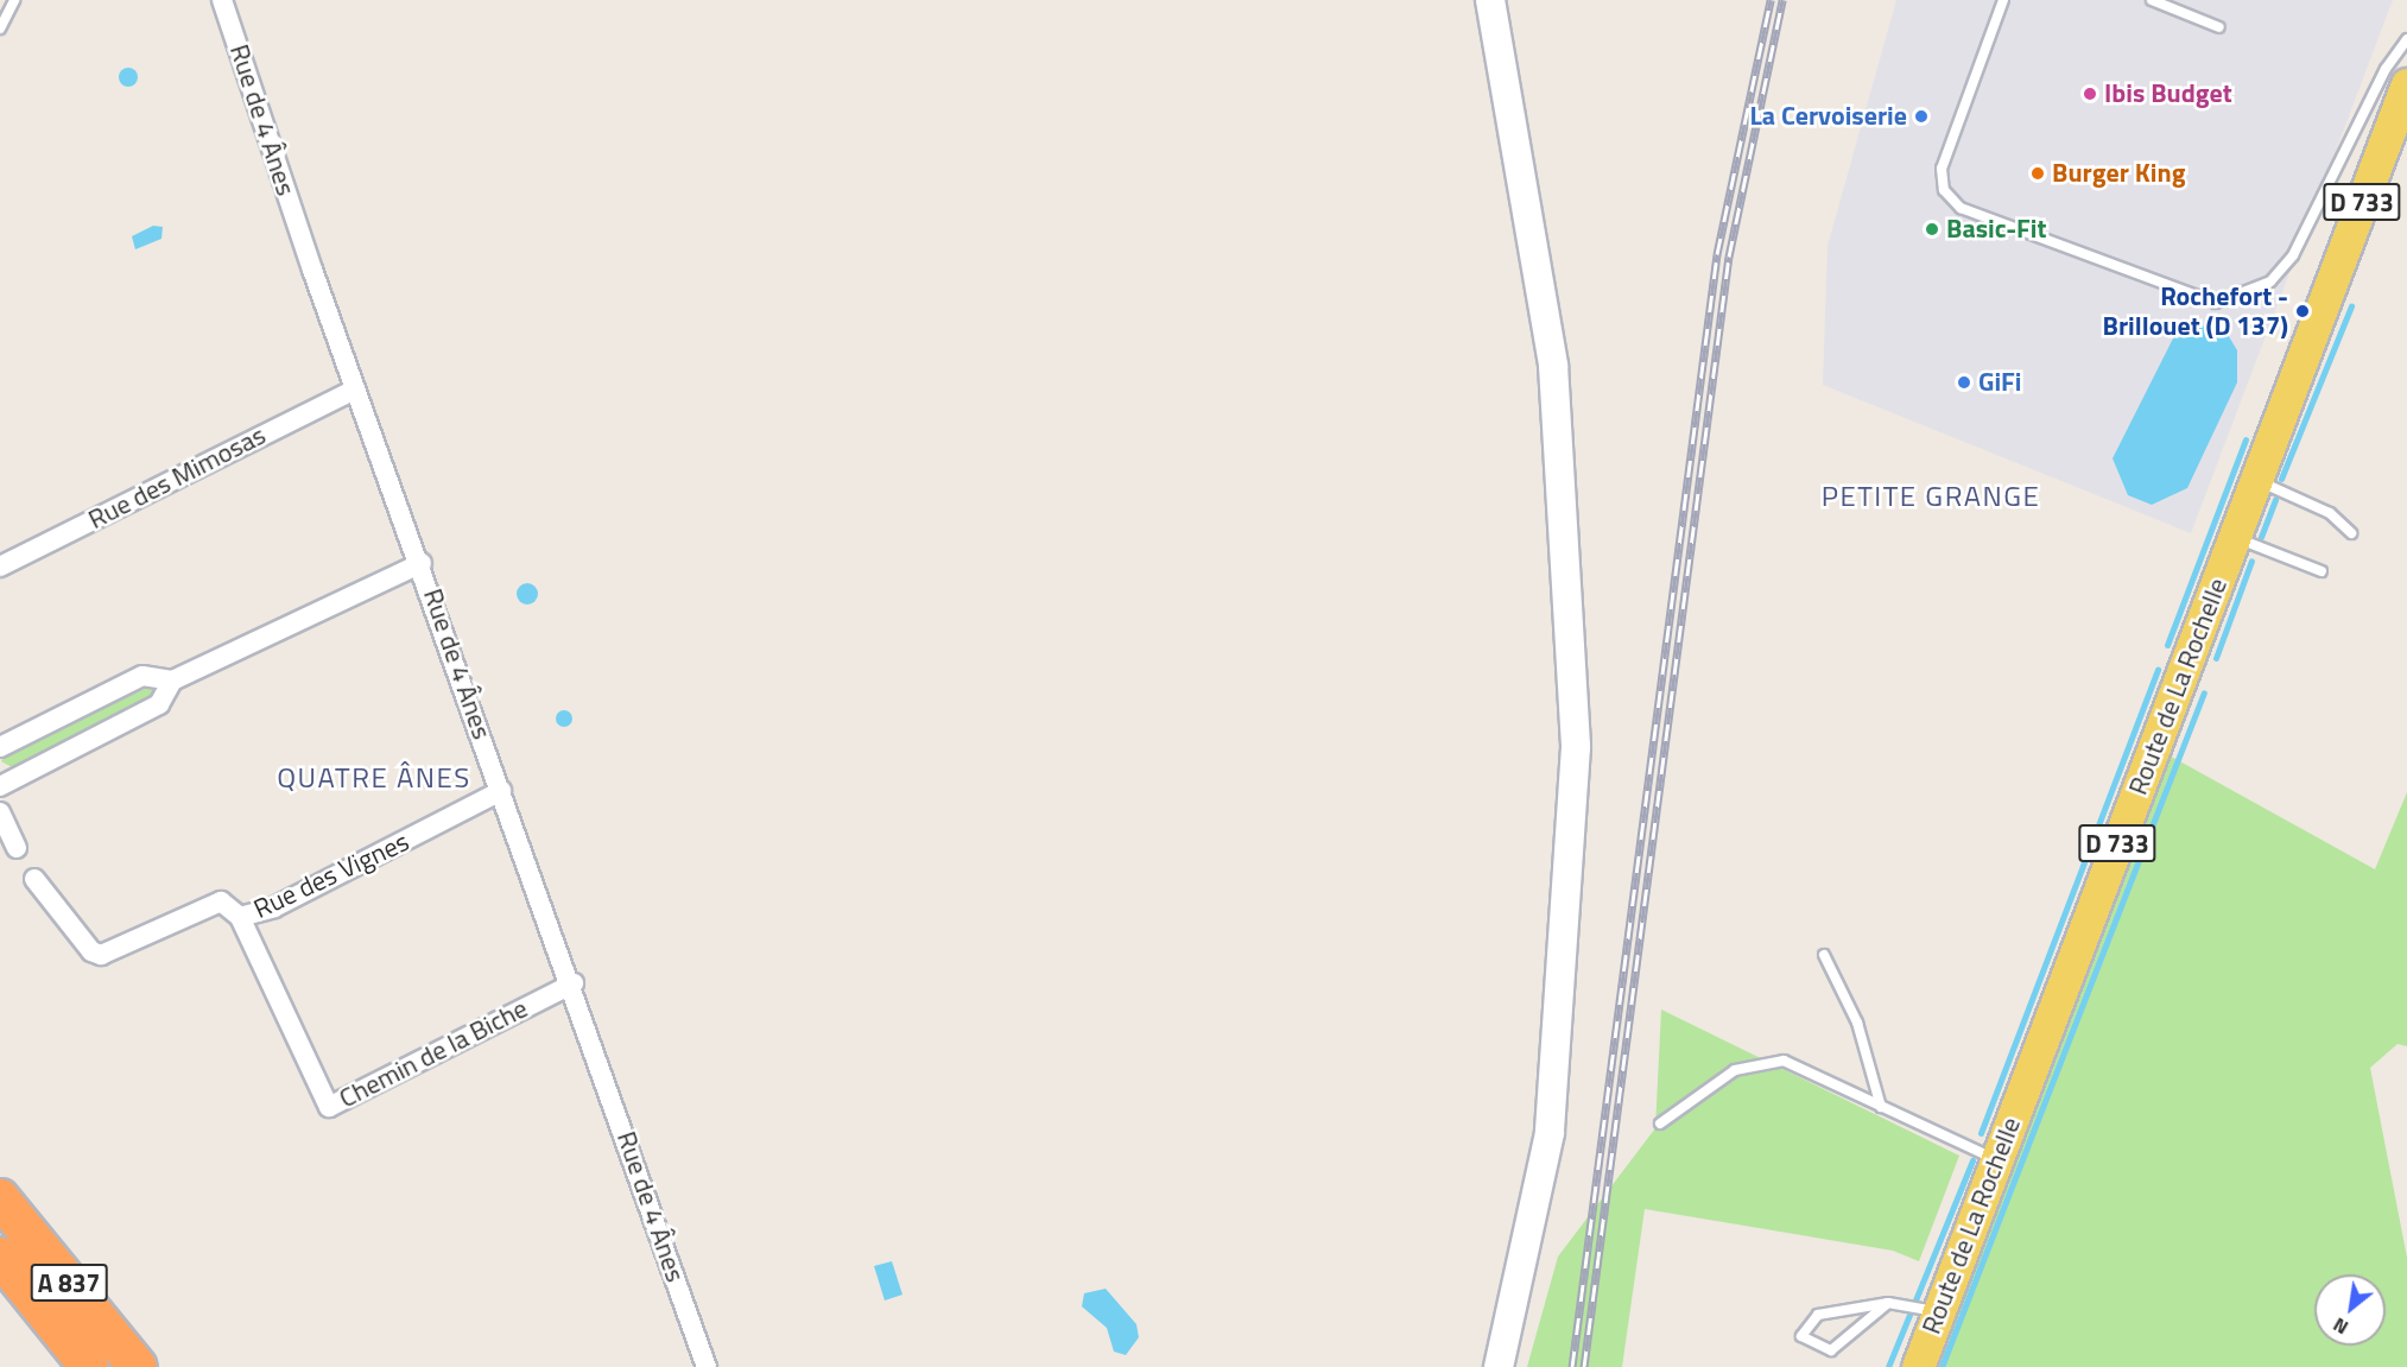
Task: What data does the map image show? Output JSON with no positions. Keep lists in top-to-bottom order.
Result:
{
  "streets": {
    "highway": ["A 837"],
    "main road": ["D 733", "Route de La Rochelle"],
    "street": [
      "Rue de 4 Ânes",
      "Rue des Mimosas",
      "Rue des Vignes",
      "Chemin de la Biche"
    ]
  },
  "crossings": [
    ["Rue de 4 Ânes", "Rue des Mimosas"],
    ["Rue de 4 Ânes", "Rue des Vignes"],
    ["Rue de 4 Ânes", "Chemin de la Biche"],
    ["Rue des Vignes", "Chemin de la Biche"]
  ],
  "districts": ["PETITE GRANGE", "QUATRE ÂNES"],
  "places": [
    "Ibis Budget",
    "La Cervoiserie",
    "Burger King",
    "Basic-Fit",
    "Rochefort - Brillouet (D 137)",
    "GiFi"
  ],
  "north": "bottom left"
}
